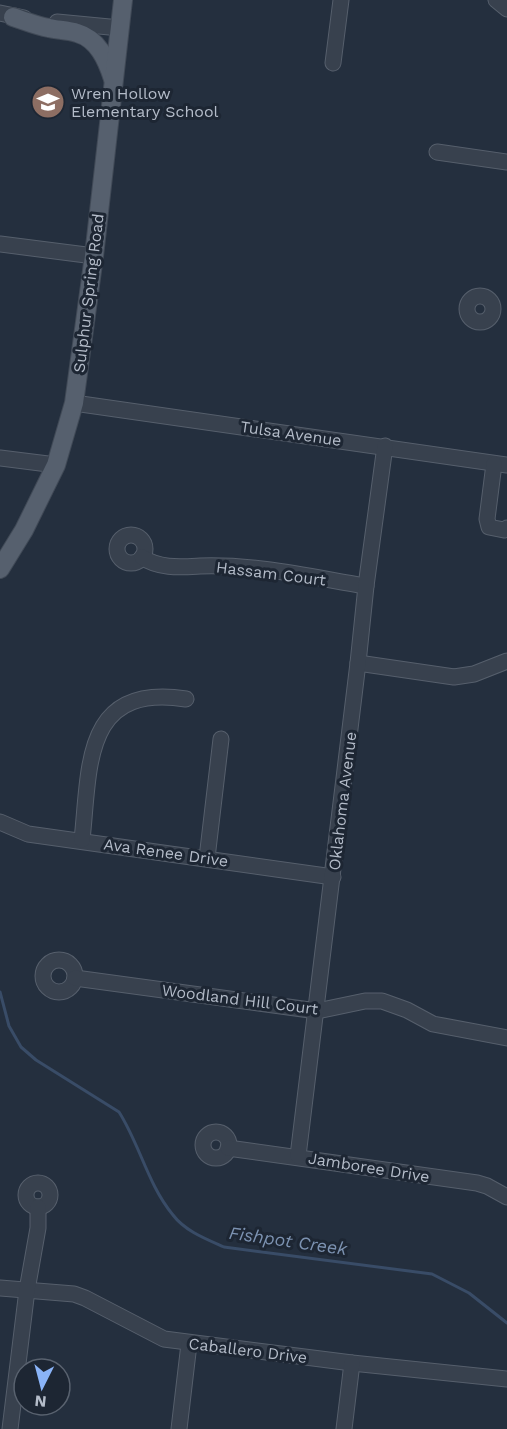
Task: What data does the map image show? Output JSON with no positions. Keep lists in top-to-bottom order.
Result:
{
  "streets": {
    "main road": ["Sulphur Spring Road"],
    "street": [
      "Tulsa Avenue",
      "Hassam Court",
      "Oklahoma Avenue",
      "Ava Renee Drive",
      "Woodland Hill Court",
      "Jamboree Drive",
      "Caballero Drive"
    ]
  },
  "crossings": [
    ["Sulphur Spring Road", "Tulsa Avenue"],
    ["Tulsa Avenue", "Oklahoma Avenue"],
    ["Hassam Court", "Oklahoma Avenue"],
    ["Oklahoma Avenue", "Ava Renee Drive"],
    ["Oklahoma Avenue", "Woodland Hill Court"],
    ["Oklahoma Avenue", "Jamboree Drive"]
  ],
  "water": ["Fishpot Creek"],
  "places": {
    "school or university": ["Wren Hollow Elementary School"]
  },
  "north": "bottom"
}
